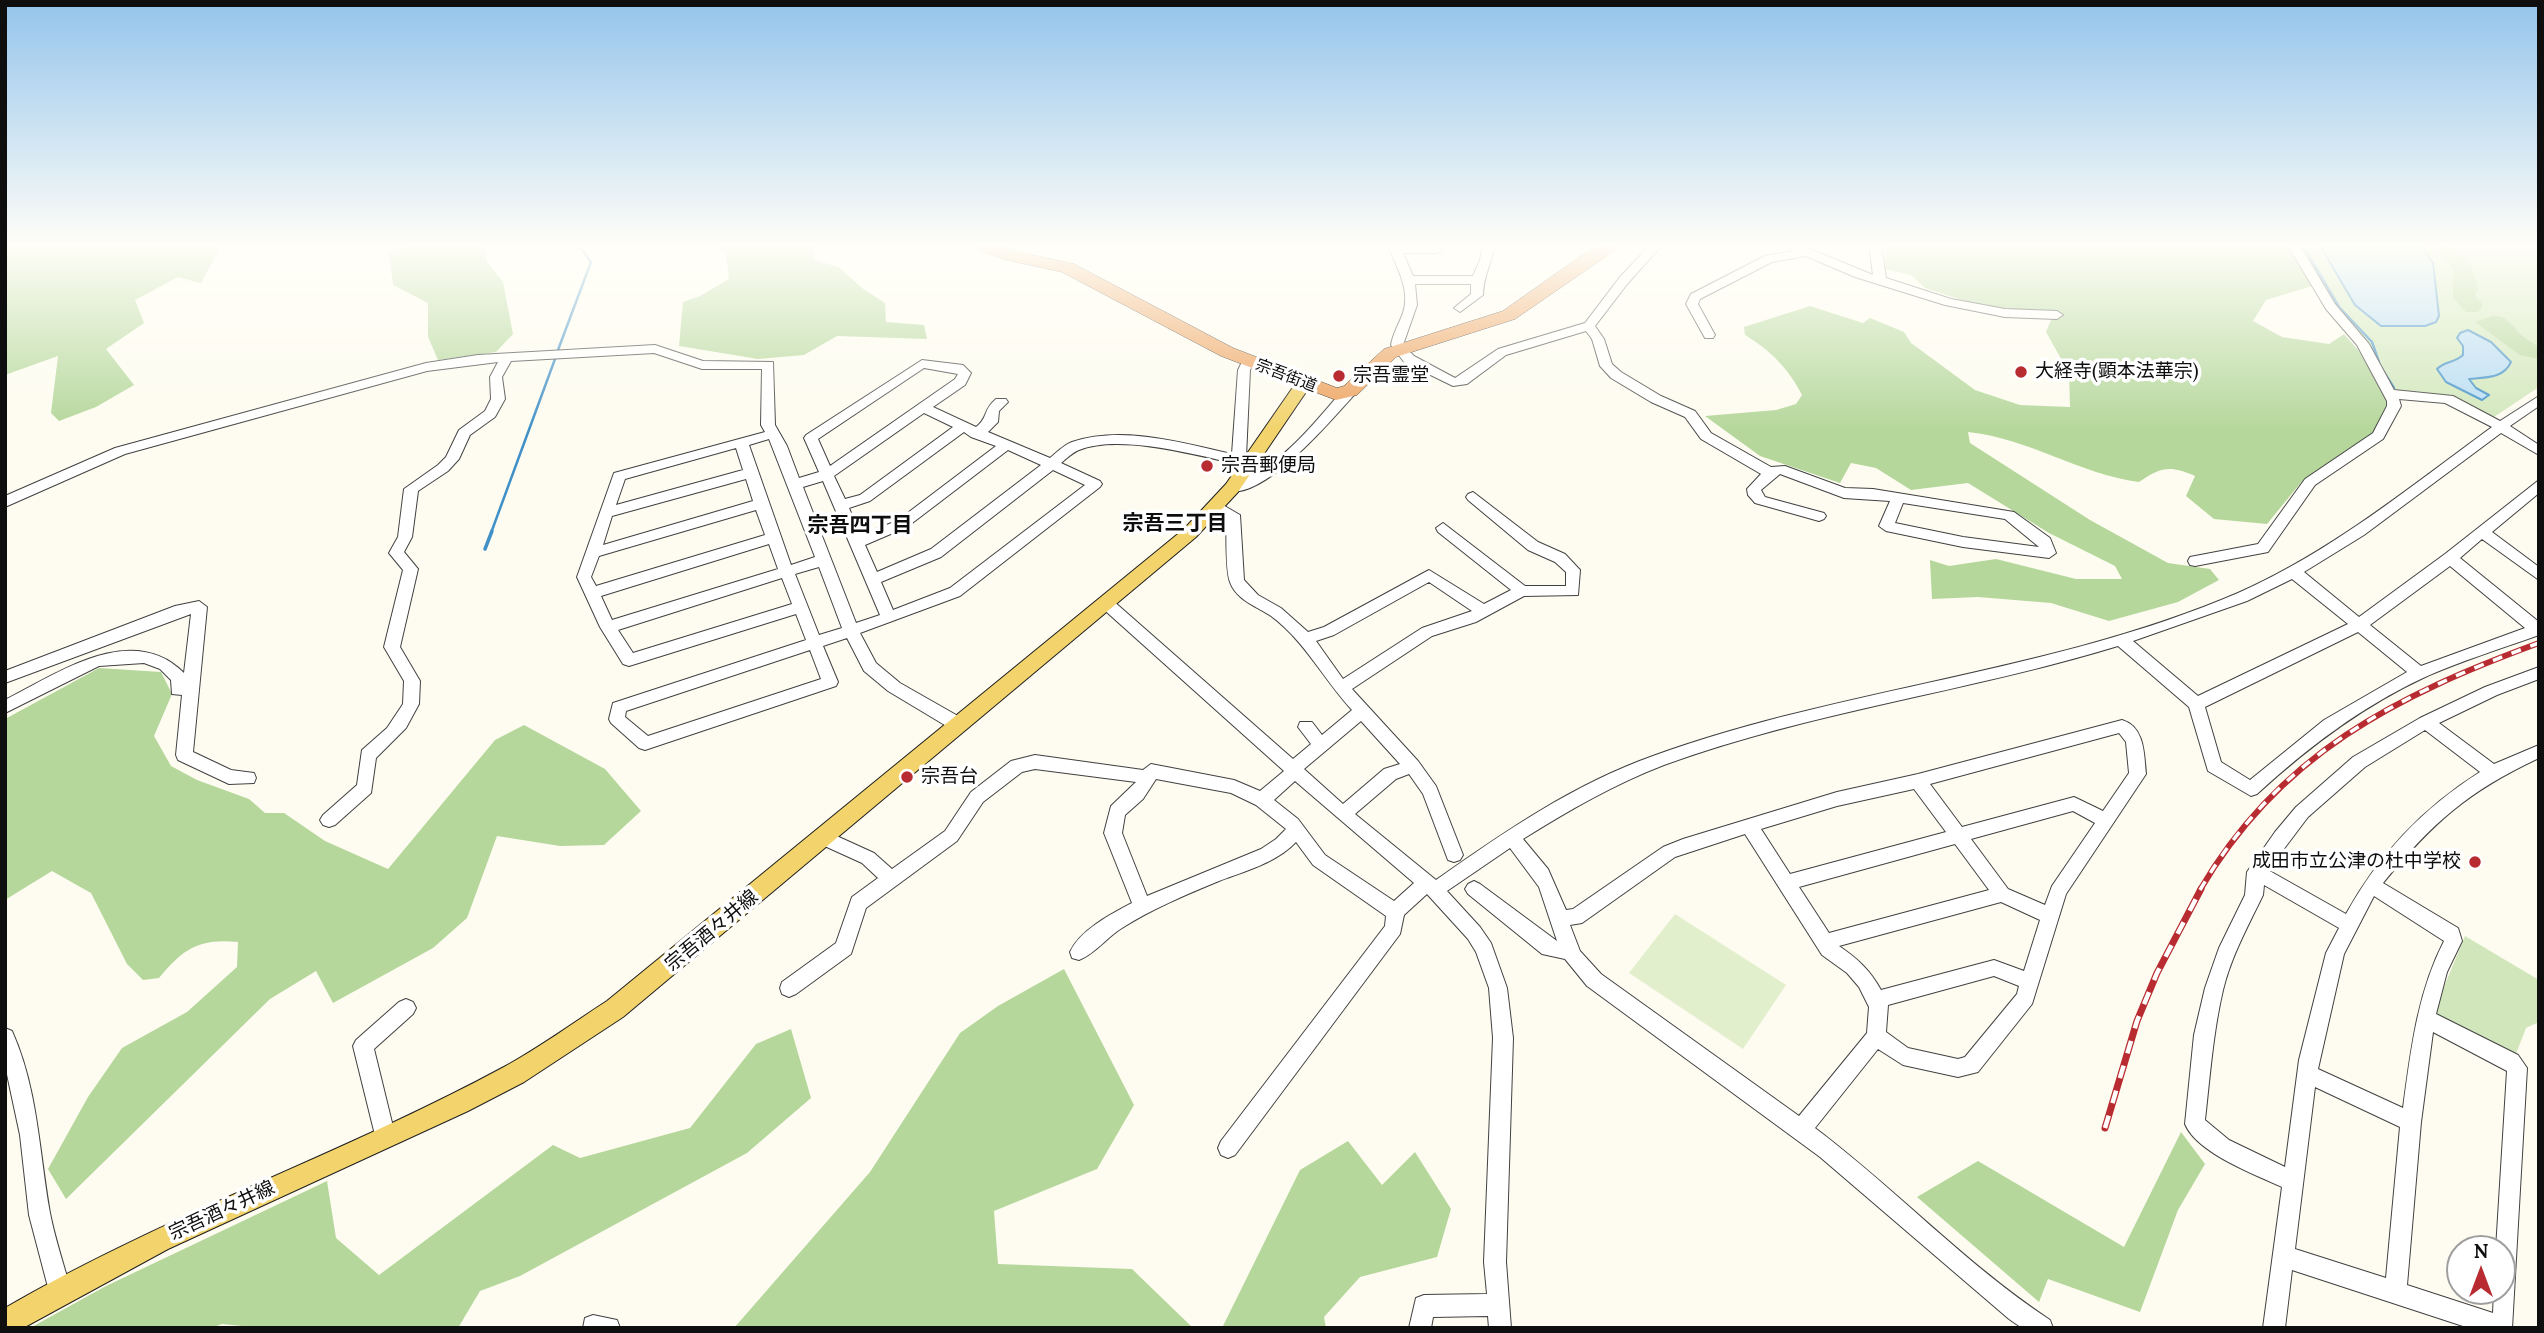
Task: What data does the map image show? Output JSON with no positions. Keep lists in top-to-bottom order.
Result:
{
  "streets": {
    "highway": ["宗吾街道"],
    "main road": ["宗吾酒々井線"]
  },
  "crossings": [
    ["宗吾街道", "宗吾酒々井線"]
  ],
  "districts": ["宗吾三丁目", "宗吾四丁目"],
  "places": [
    "大経寺(顕本法華宗)",
    "宗吾霊堂",
    "宗吾郵便局",
    "宗吾台",
    "成田市立公津の杜中学校"
  ],
  "north": "top"
}
